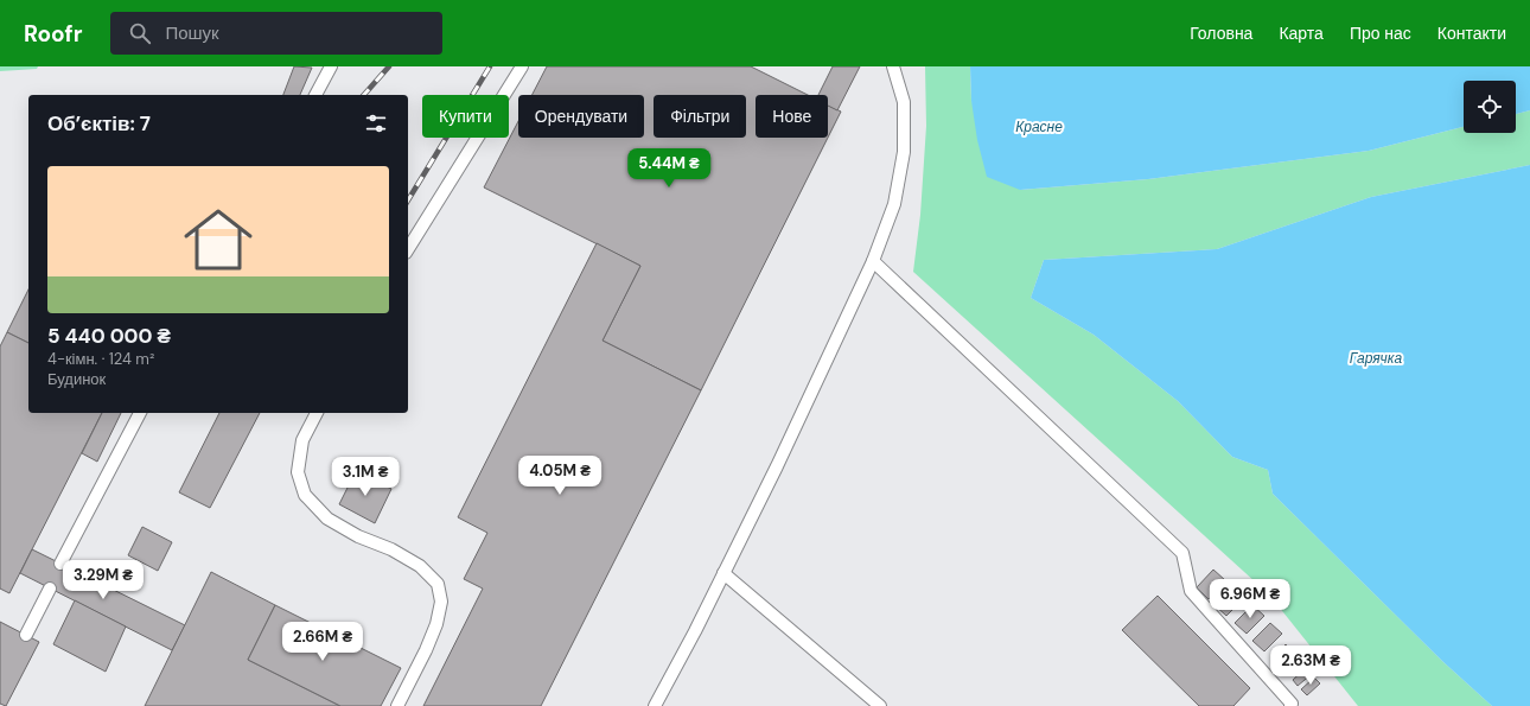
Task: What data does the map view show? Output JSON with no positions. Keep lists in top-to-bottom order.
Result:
{
  "water": ["Красне", "Гарячка"],
  "page": {
    "header": "Roofr",
    "search": "Пошук",
    "nav": [
      "Головна",
      "Карта",
      "Про нас",
      "Контакти"
    ],
    "chip": [
      "Купити",
      "Орендувати",
      "Фільтри",
      "Нове"
    ],
    "heading": "Об’єктів: 7",
    "price": [
      "5.44M ₴",
      "4.05M ₴",
      "3.1M ₴",
      "3.29M ₴",
      "6.96M ₴",
      "2.66M ₴",
      "2.63M ₴"
    ],
    "list": [
      {
        "name": "5 440 000 ₴",
        "note": "4-кімн. · 124 m² · Будинок"
      }
    ]
  }
}
